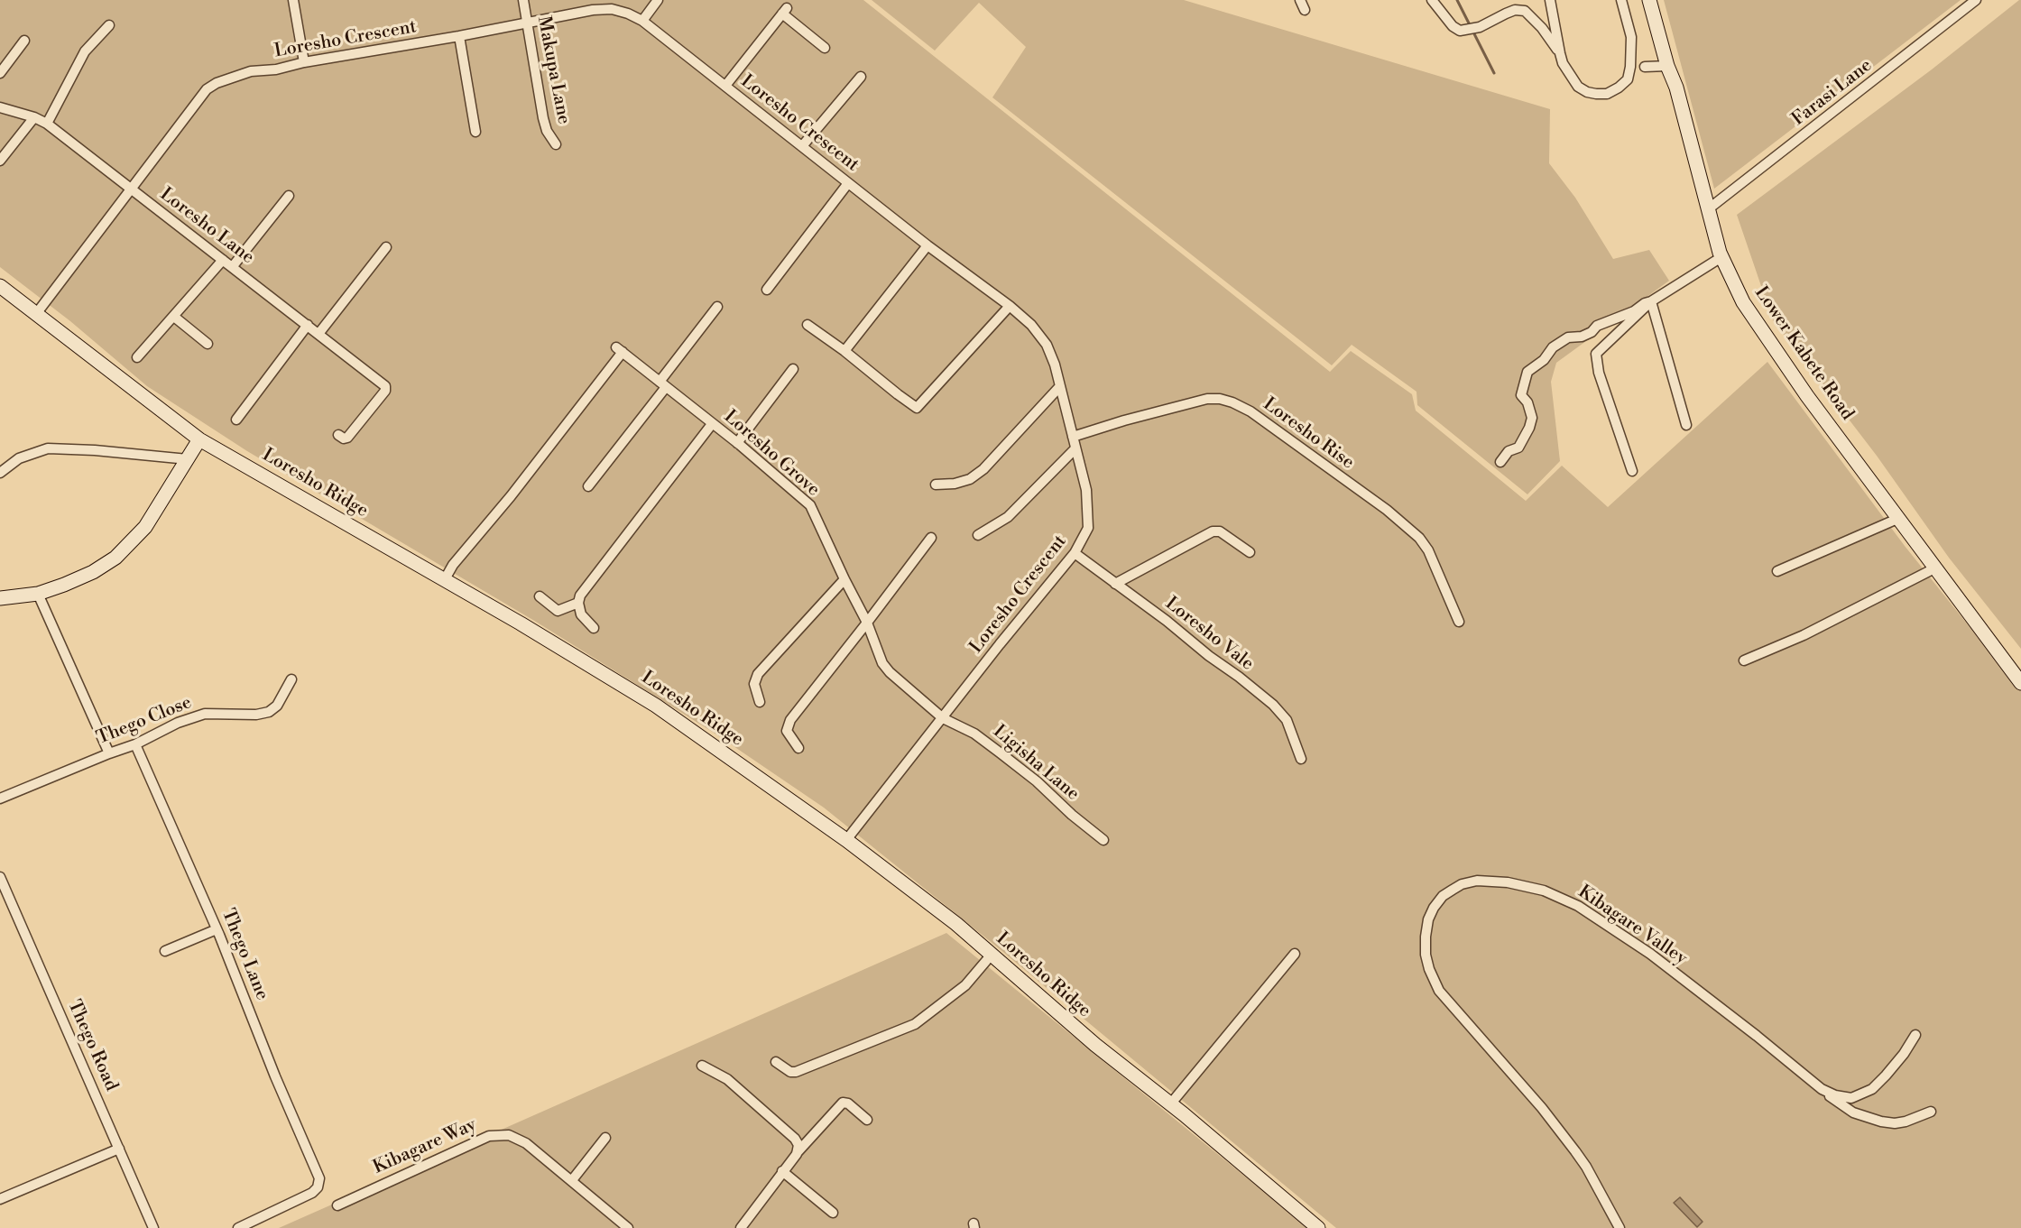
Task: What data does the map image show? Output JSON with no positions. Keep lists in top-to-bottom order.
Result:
{
  "streets": {
    "main road": ["Lower Kabete Road", "Loresho Ridge"],
    "street": [
      "Loresho Crescent",
      "Makupa Lane",
      "Farasi Lane",
      "Loresho Lane",
      "Loresho Rise",
      "Loresho Grove",
      "Loresho Vale",
      "Thego Close",
      "Ligisha Lane",
      "Kibagare Valley",
      "Thego Lane",
      "Thego Road",
      "Kibagare Way"
    ]
  },
  "crossings": [
    ["Loresho Crescent", "Makupa Lane"],
    ["Loresho Crescent", "Loresho Lane"],
    ["Loresho Crescent", "Loresho Rise"],
    ["Loresho Crescent", "Loresho Grove"],
    ["Loresho Crescent", "Loresho Ridge"],
    ["Loresho Crescent", "Loresho Vale"],
    ["Loresho Crescent", "Ligisha Lane"],
    ["Farasi Lane", "Lower Kabete Road"],
    ["Loresho Grove", "Loresho Ridge"],
    ["Loresho Grove", "Ligisha Lane"],
    ["Thego Close", "Thego Lane"]
  ]
}
